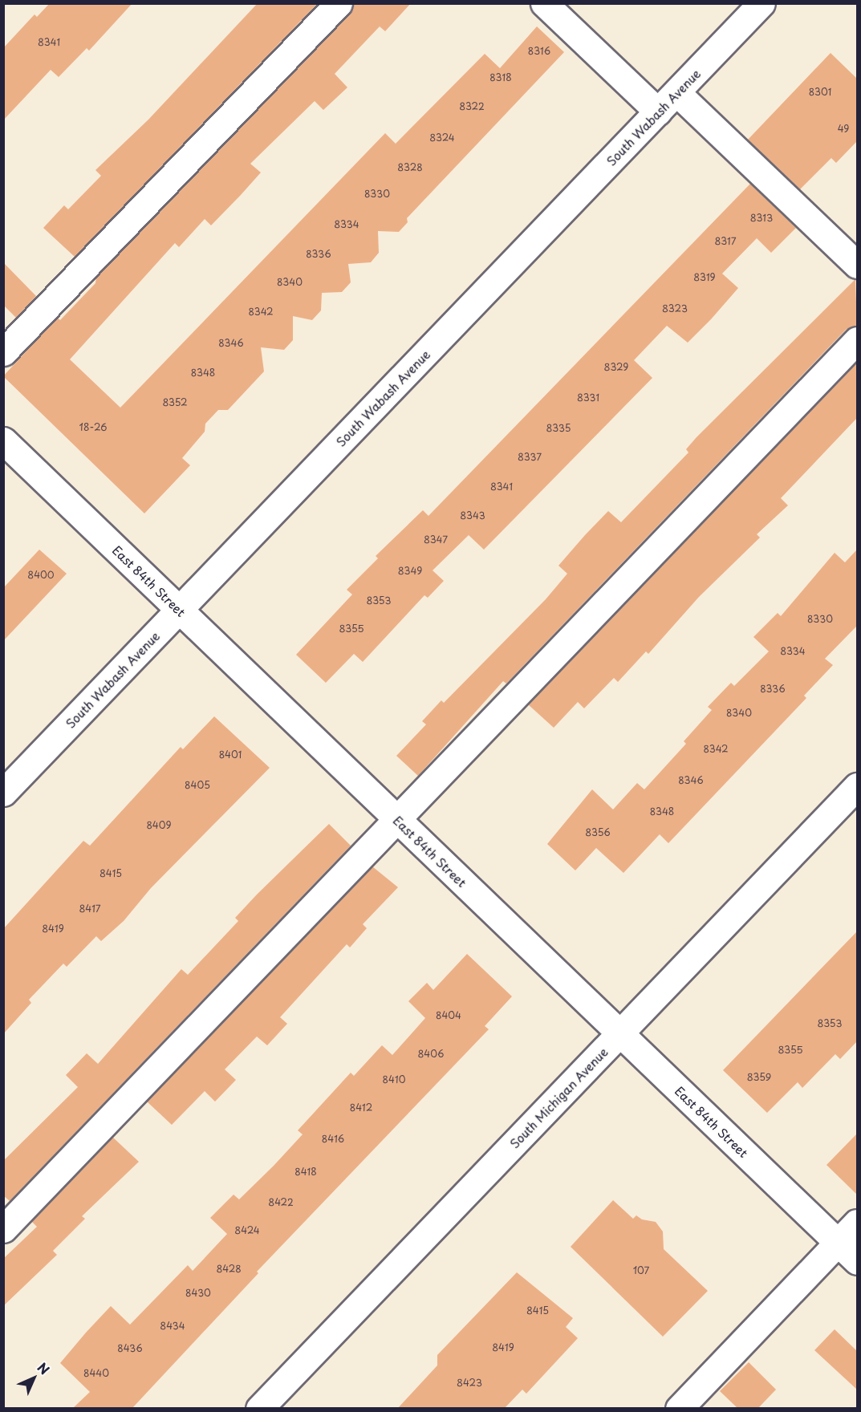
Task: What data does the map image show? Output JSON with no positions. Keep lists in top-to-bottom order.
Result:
{
  "streets": {
    "street": ["South Wabash Avenue", "East 84th Street", "South Michigan Avenue"]
  },
  "crossings": [
    ["South Wabash Avenue", "East 84th Street"],
    ["East 84th Street", "South Michigan Avenue"]
  ],
  "house_numbers": [
    "8341",
    "8316",
    "8318",
    "8301",
    "8322",
    "49",
    "8324",
    "8328",
    "8330",
    "8313",
    "8334",
    "8317",
    "8336",
    "8319",
    "8340",
    "8323",
    "8342",
    "8346",
    "8329",
    "8348",
    "8331",
    "8352",
    "18-26",
    "8335",
    "8337",
    "8341",
    "8343",
    "8347",
    "8349",
    "8400",
    "8353",
    "8330",
    "8355",
    "8334",
    "8336",
    "8340",
    "8342",
    "8401",
    "8346",
    "8405",
    "8348",
    "8409",
    "8356",
    "8415",
    "8417",
    "8419",
    "8404",
    "8353",
    "8355",
    "8406",
    "8359",
    "8410",
    "8412",
    "8416",
    "8418",
    "8422",
    "8424",
    "8428",
    "107",
    "8430",
    "8415",
    "8434",
    "8419",
    "8436",
    "8440",
    "8423"
  ],
  "north": "top right"
}
